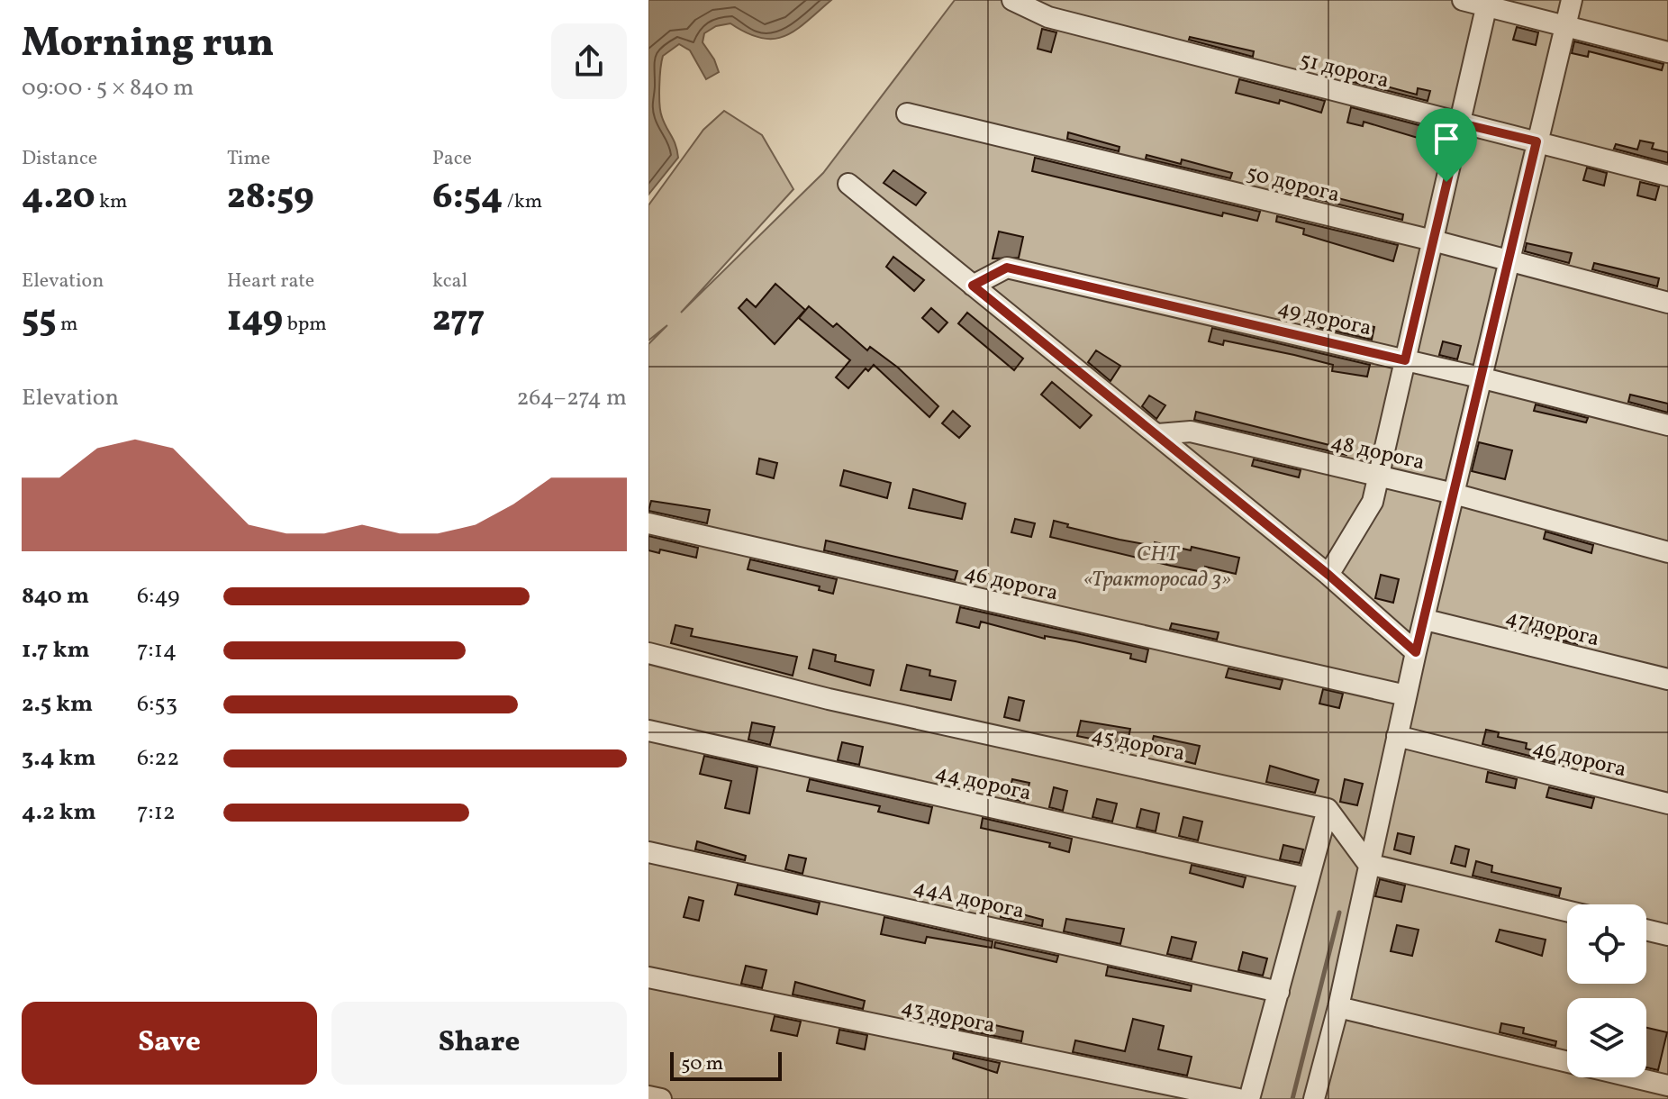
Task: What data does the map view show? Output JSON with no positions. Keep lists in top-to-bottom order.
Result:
{
  "streets": {
    "street": [
      "51 дорога",
      "50 дорога",
      "49 дорога",
      "48 дорога",
      "46 дорога",
      "47 дорога",
      "45 дорога",
      "44 дорога",
      "44А дорога",
      "43 дорога"
    ]
  },
  "parks": ["СНТ «Тракторосад 3»"],
  "scale_bar": "50 m",
  "page": {
    "heading": ["Morning run", "09:00 · 5 × 840 m"],
    "stats": [
      ["Distance", "4.20 km"],
      ["Time", "28:59"],
      ["Pace", "6:54 /km"],
      ["Elevation", "55 m"],
      ["Heart rate", "149 bpm"],
      ["kcal", "277"]
    ],
    "chart": ["Elevation", "264–274 m"],
    "list": [
      {
        "name": "840 m",
        "note": "6:49"
      },
      {
        "name": "1.7 km",
        "note": "7:14"
      },
      {
        "name": "2.5 km",
        "note": "6:53"
      },
      {
        "name": "3.4 km",
        "note": "6:22"
      },
      {
        "name": "4.2 km",
        "note": "7:12"
      }
    ],
    "buttons": ["Save", "Share"],
    "scale": "50 m"
  }
}
